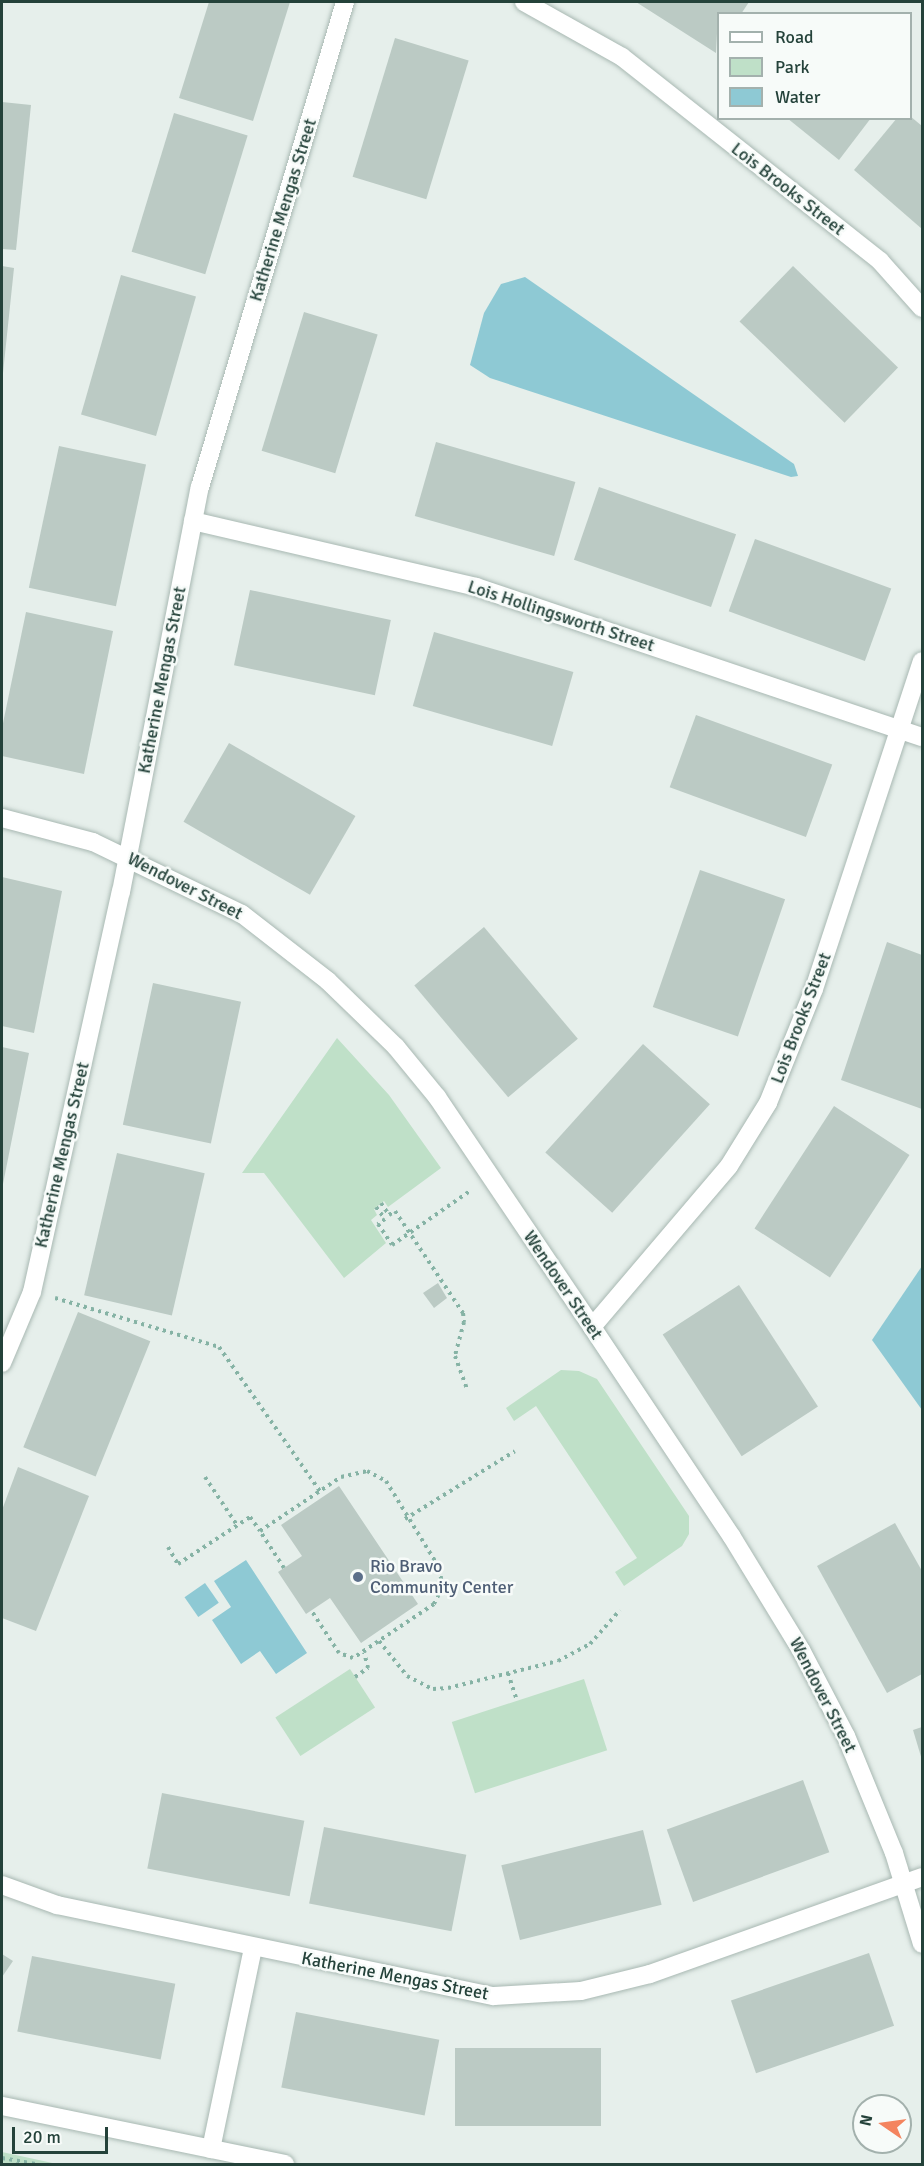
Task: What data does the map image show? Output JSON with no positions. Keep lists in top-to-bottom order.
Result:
{
  "streets": {
    "street": [
      "Lois Brooks Street",
      "Katherine Mengas Street",
      "Lois Hollingsworth Street",
      "Wendover Street"
    ]
  },
  "crossings": [
    ["Lois Brooks Street", "Lois Hollingsworth Street"],
    ["Lois Brooks Street", "Wendover Street"],
    ["Katherine Mengas Street", "Lois Hollingsworth Street"],
    ["Katherine Mengas Street", "Wendover Street"]
  ],
  "places": ["Rio Bravo Community Center"],
  "legend": ["Road", "Park", "Water"],
  "scale_bar": "20 m",
  "north": "left"
}
